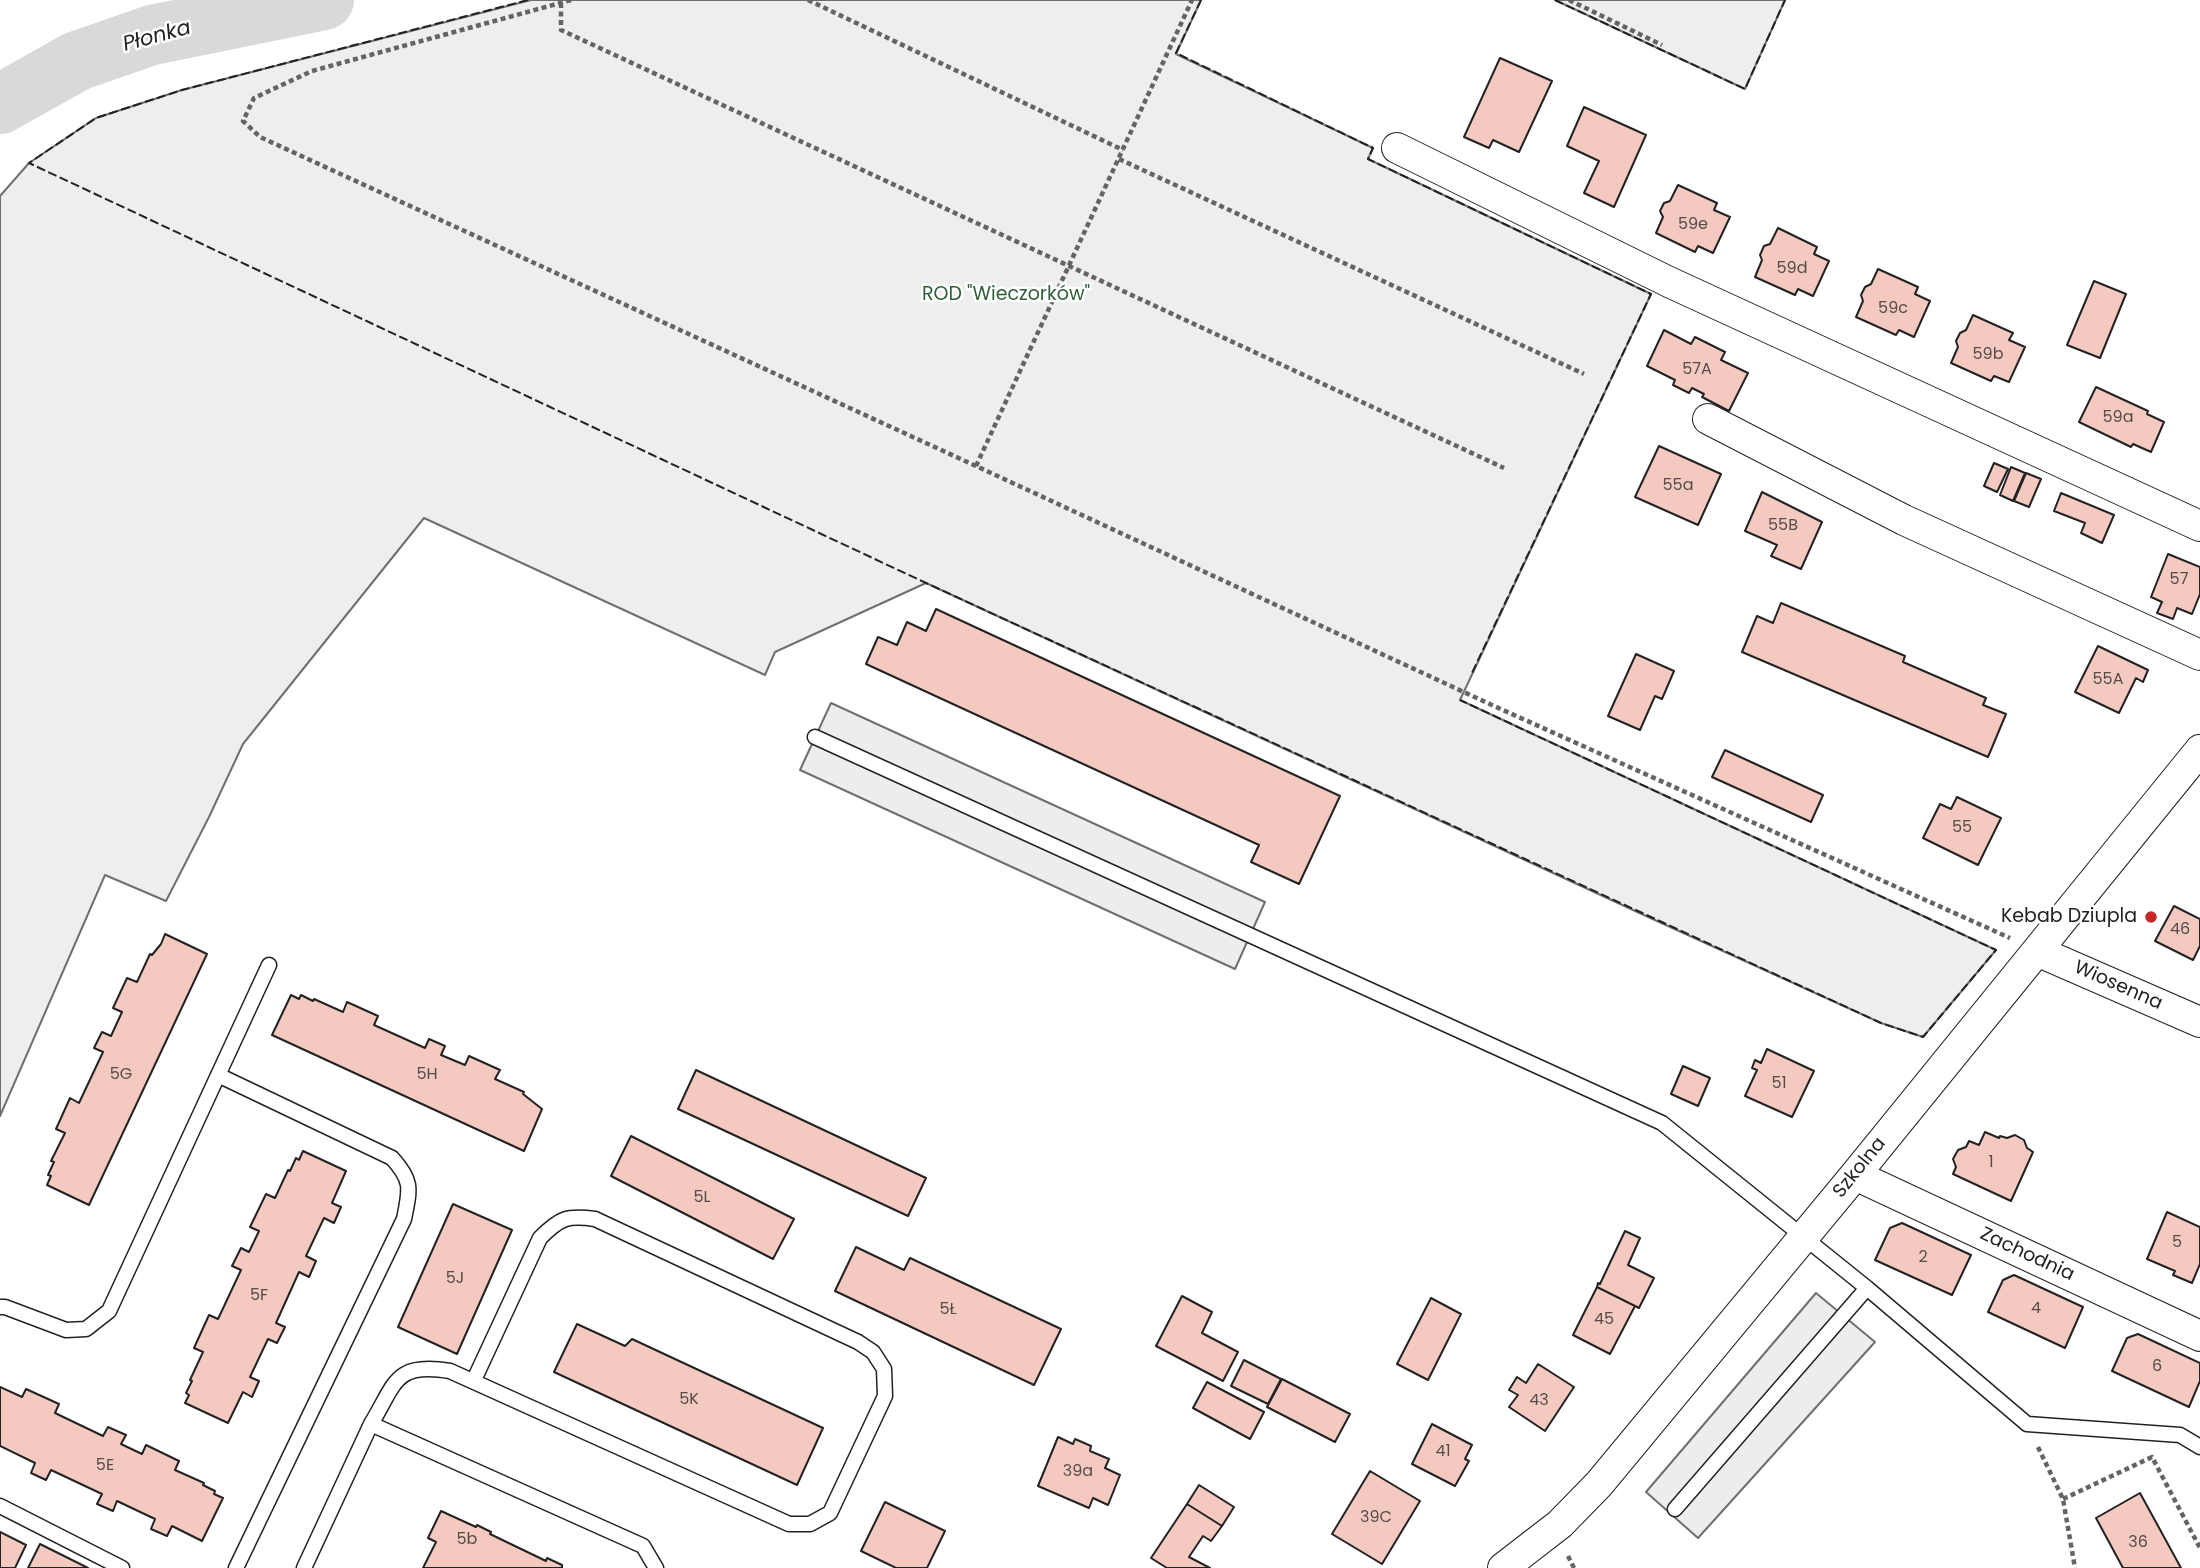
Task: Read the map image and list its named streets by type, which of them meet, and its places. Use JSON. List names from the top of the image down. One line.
{"streets":{"street":["Wiosenna","Szkolna","Zachodnia"]},"crossings":[["Wiosenna","Szkolna"],["Szkolna","Zachodnia"]],"water":["Płonka"],"parks":["ROD \"Wieczorków\""],"places":["Kebab Dziupla"],"house_numbers":["59e","59d","59c","59b","57A","59a","55a","55B","57","55A","55","46","5G","5H","51","1","5L","5","2","5J","5F","4","5Ł","45","6","5K","43","41","5E","39a","39C","5b","36"]}
